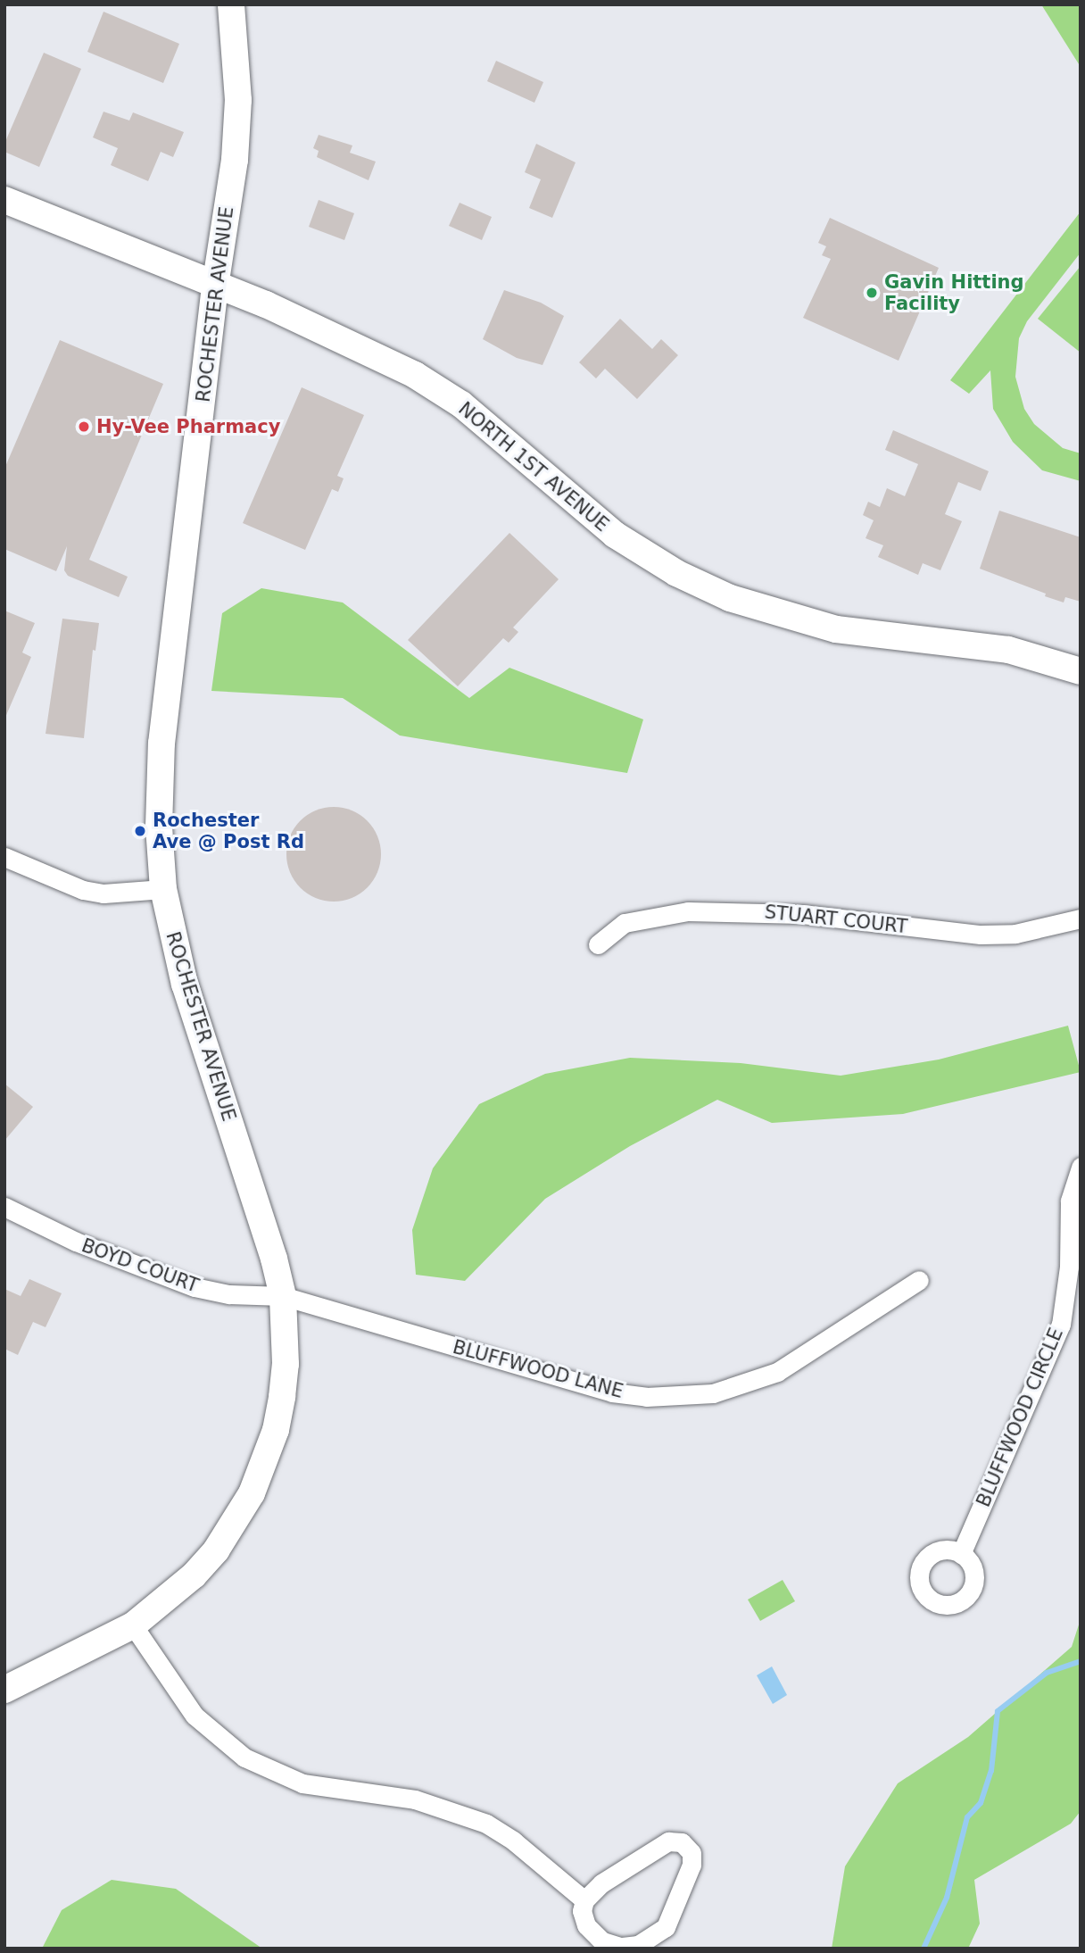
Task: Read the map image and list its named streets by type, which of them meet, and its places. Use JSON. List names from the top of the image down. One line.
{"streets":{"main road":["ROCHESTER AVENUE","NORTH 1ST AVENUE"],"street":["STUART COURT","BOYD COURT","BLUFFWOOD LANE","BLUFFWOOD CIRCLE"]},"crossings":[["ROCHESTER AVENUE","NORTH 1ST AVENUE"],["ROCHESTER AVENUE","BOYD COURT"],["ROCHESTER AVENUE","BLUFFWOOD LANE"],["BOYD COURT","BLUFFWOOD LANE"]],"places":["Gavin Hitting Facility","Hy-Vee Pharmacy","Rochester Ave @ Post Rd"]}
